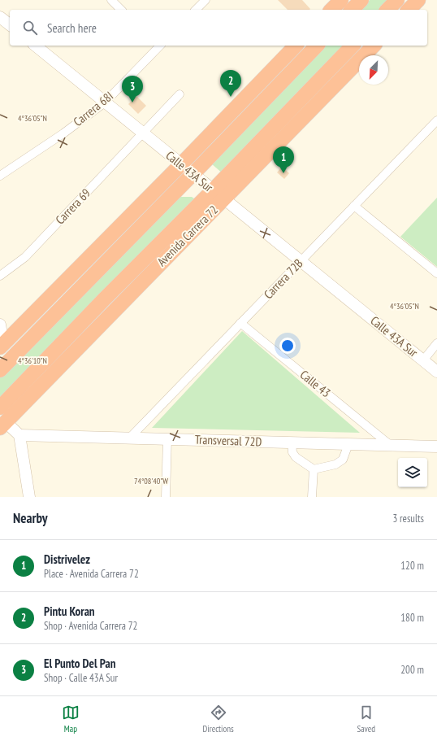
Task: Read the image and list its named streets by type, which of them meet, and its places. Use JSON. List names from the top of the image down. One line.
{"streets":{"highway":["Avenida Carrera 72"],"street":["Carrera 68I","Calle 43A Sur","Carrera 69","Carrera 72B","Calle 43","Transversal 72D"]},"crossings":[["Carrera 68I","Calle 43A Sur"],["Calle 43A Sur","Carrera 69"],["Calle 43A Sur","Avenida Carrera 72"],["Calle 43A Sur","Carrera 72B"],["Carrera 72B","Calle 43"],["Carrera 72B","Transversal 72D"],["Calle 43","Transversal 72D"]],"north":"bottom left","page":{"search":"Search here","pins":["2","3","1"],"heading":["Nearby","3 results"],"list":[{"mark":"1","name":"Distrivelez","note":"Place · Avenida Carrera 72","value":"120 m"},{"mark":"2","name":"Pintu Koran","note":"Shop · Avenida Carrera 72","value":"180 m"},{"mark":"3","name":"El Punto Del Pan","note":"Shop · Calle 43A Sur","value":"200 m"}],"nav":["Map","Directions","Saved"]},"coordinates":["4°36'05\"N","4°36'10\"N","74°08'40\"W"]}
